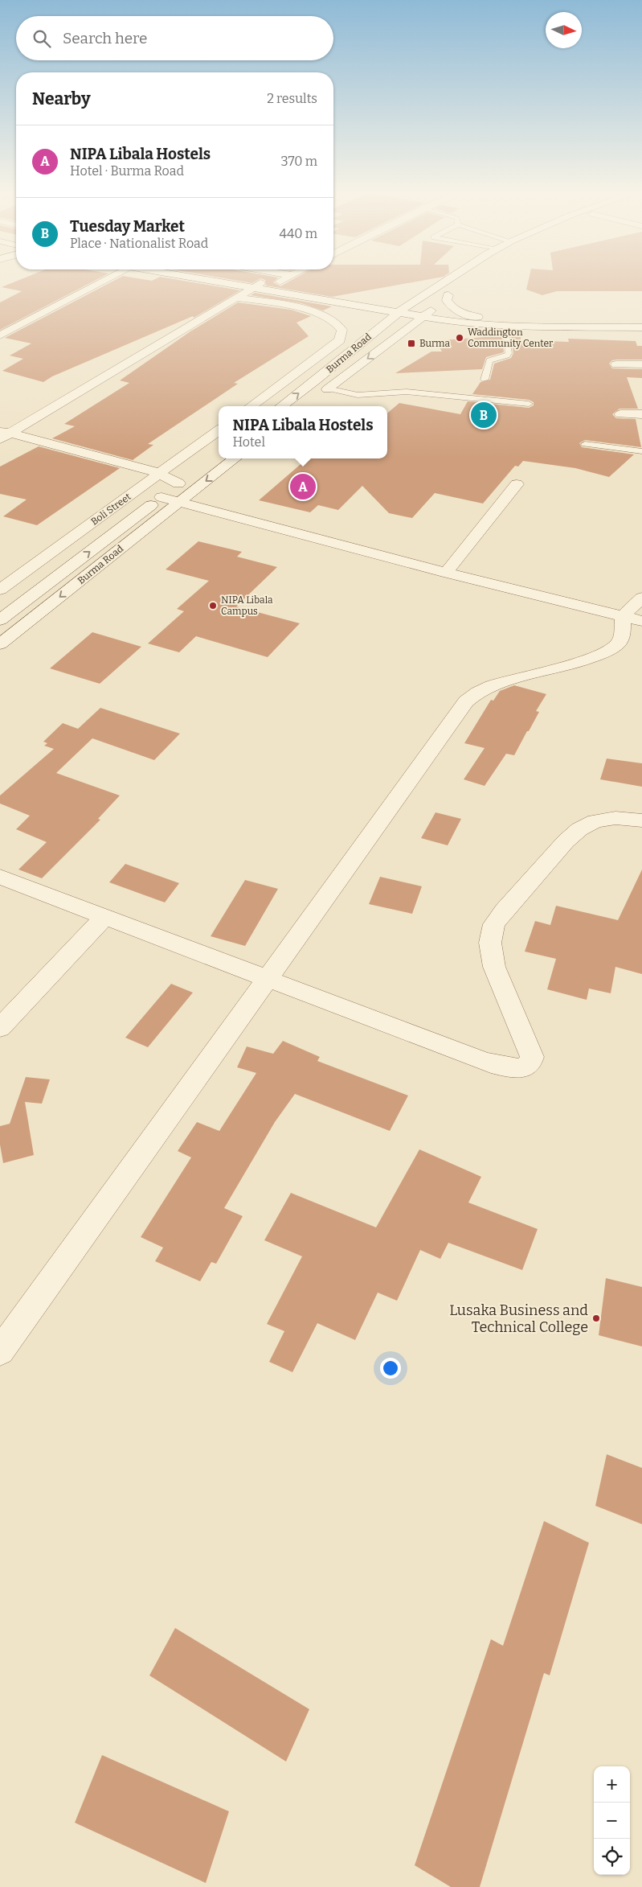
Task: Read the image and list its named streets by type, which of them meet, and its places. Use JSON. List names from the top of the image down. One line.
{"streets":{"street":["Burma Road","Boli Street"]},"places":{"other":["Waddington Community Center","NIPA Libala Campus","Lusaka Business and Technical College"],"transit":["Burma"]},"north":"right","page":{"search":"Search here","heading":["Nearby","2 results"],"list":[{"mark":"A","name":"NIPA Libala Hostels","note":"Hotel · Burma Road","value":"370 m"},{"mark":"B","name":"Tuesday Market","note":"Place · Nationalist Road","value":"440 m"}],"pins":["B","A"],"popup":["NIPA Libala Hostels","Hotel"],"map_buttons":["+","−"]}}
